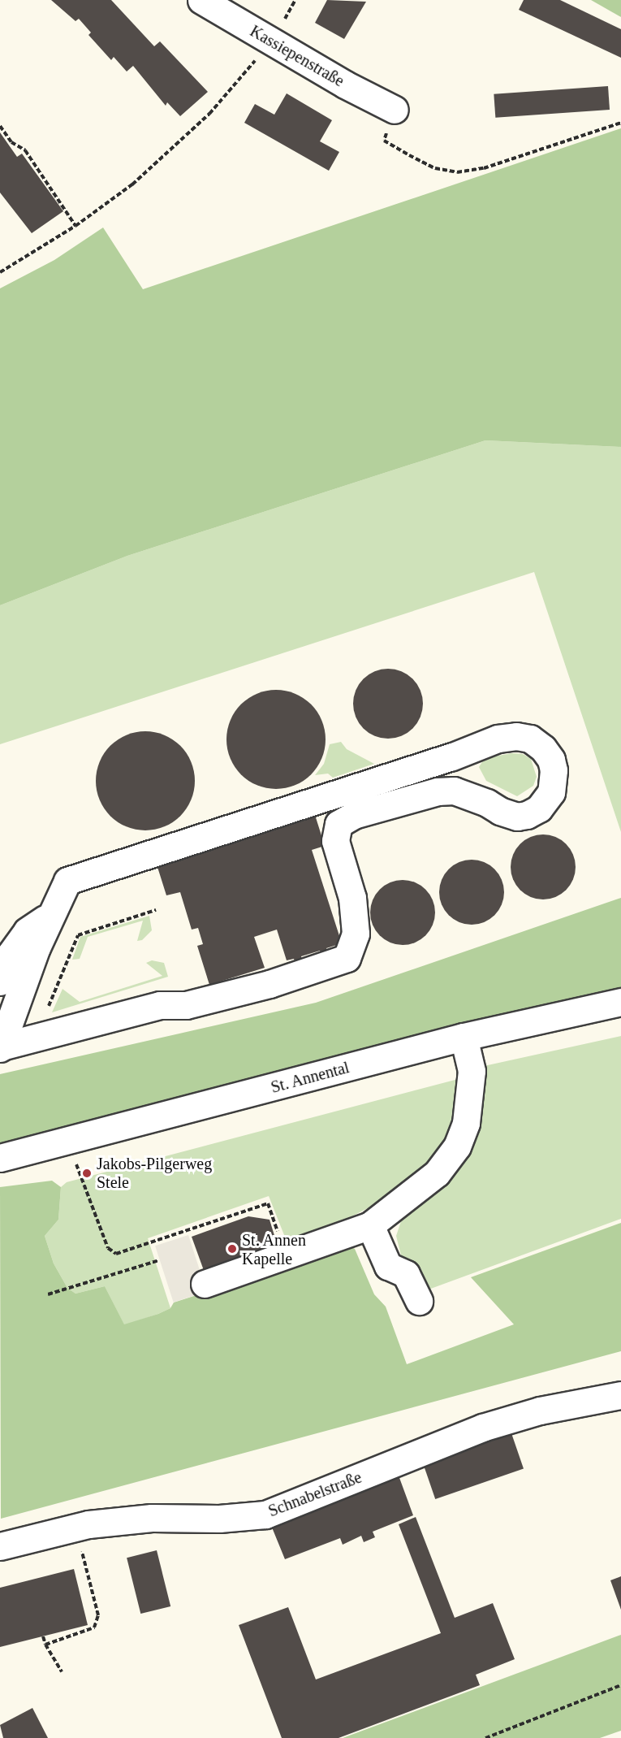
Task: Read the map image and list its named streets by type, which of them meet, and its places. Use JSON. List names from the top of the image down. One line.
{"streets":{"street":["Kassiepenstraße","St. Annental","Schnabelstraße"]},"places":["Jakobs-Pilgerweg Stele","St. Annen Kapelle"]}
